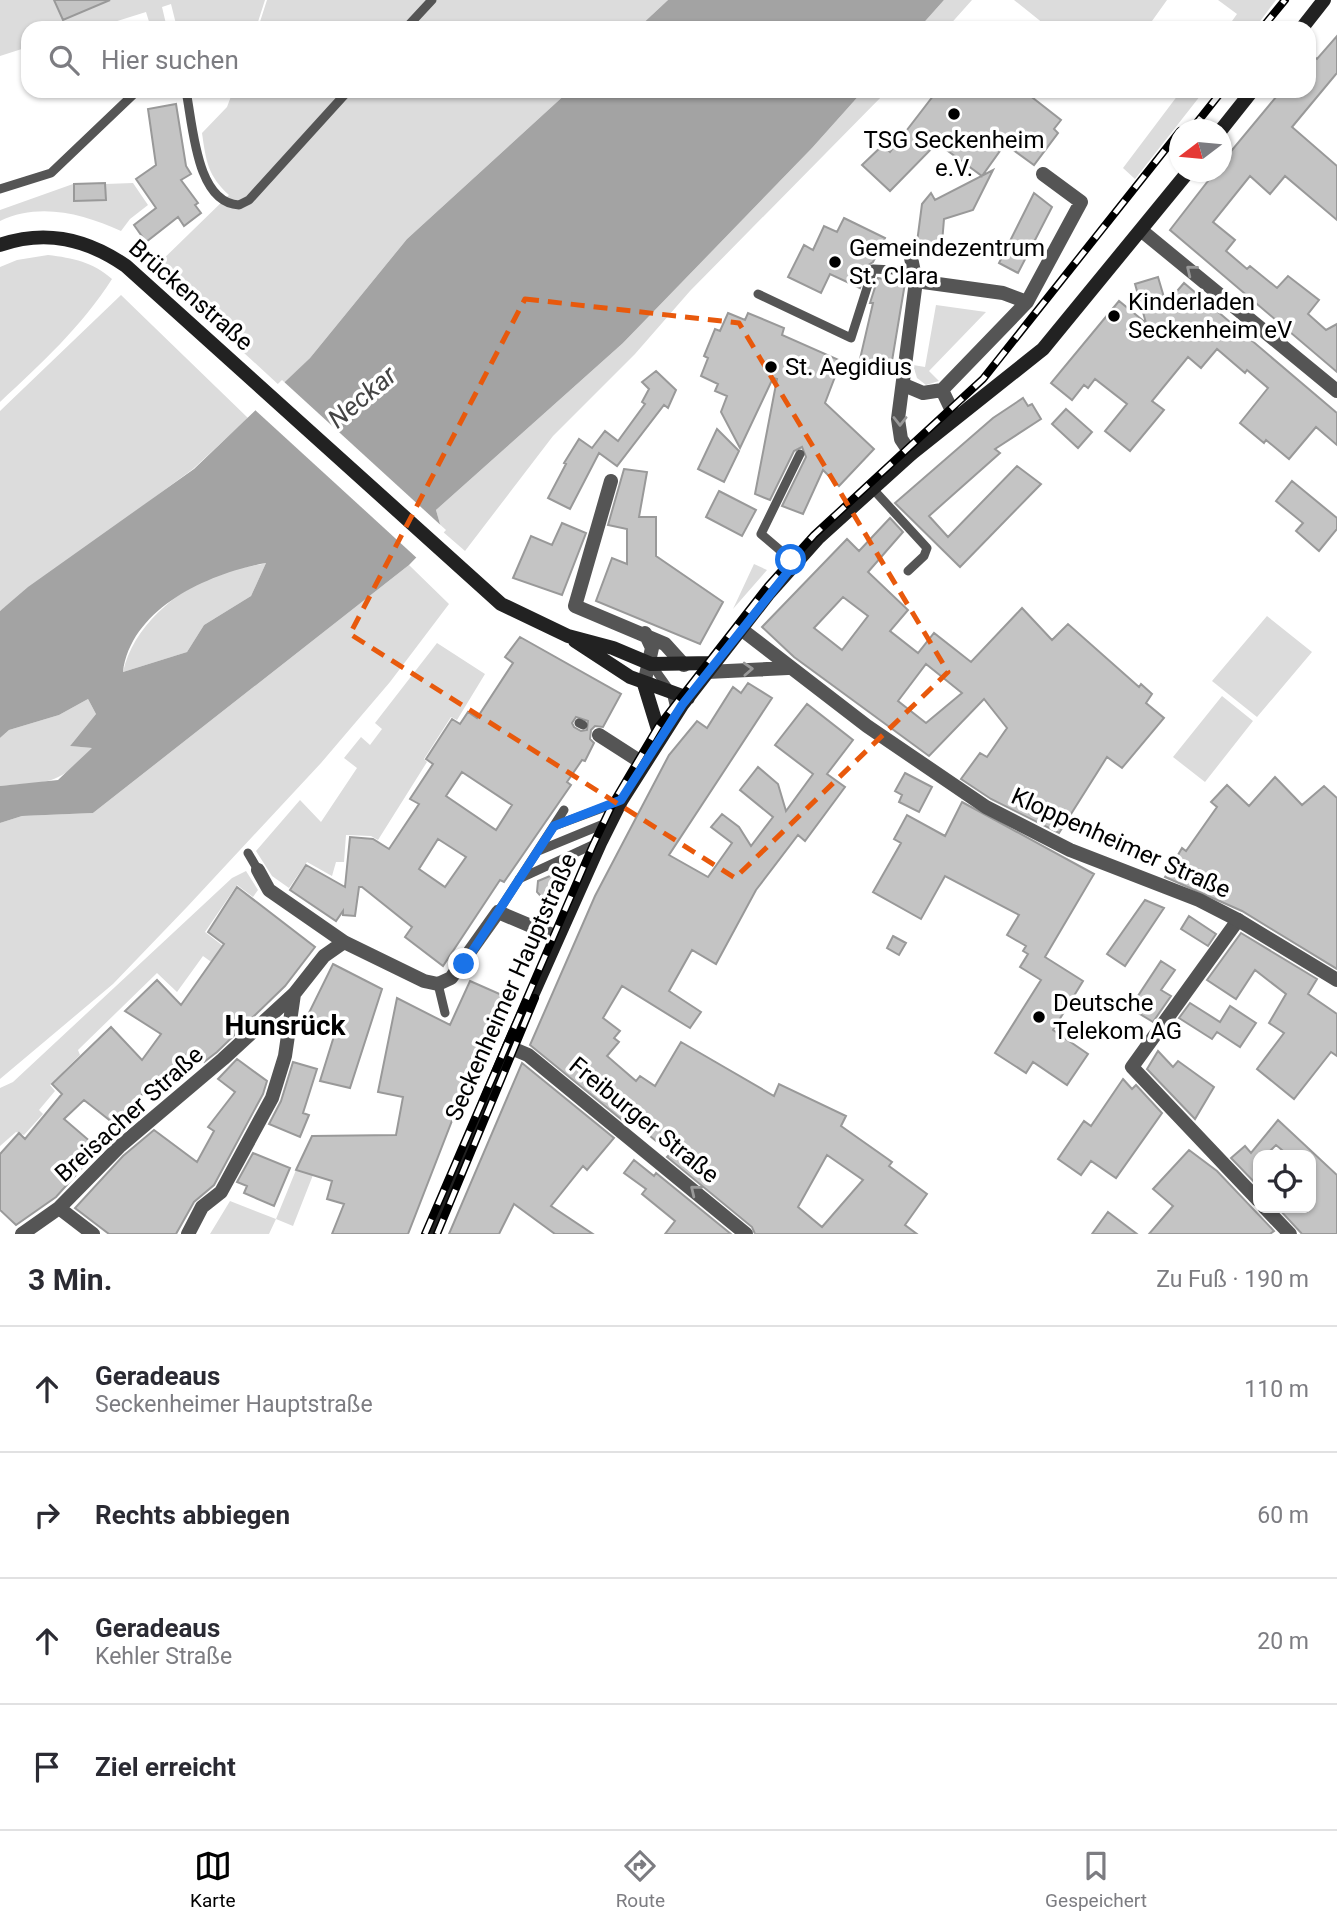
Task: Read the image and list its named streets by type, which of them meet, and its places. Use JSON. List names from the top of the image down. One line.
{"streets":{"main road":["Brückenstraße","Seckenheimer Hauptstraße"],"street":["Kloppenheimer Straße","Breisacher Straße","Freiburger Straße"]},"crossings":[["Kloppenheimer Straße","Seckenheimer Hauptstraße"],["Seckenheimer Hauptstraße","Freiburger Straße"]],"one_way":["Freiburger Straße"],"districts":["Hunsrück"],"water":["Neckar"],"places":["TSG Seckenheim e.V.","Gemeindezentrum St. Clara","Kinderladen Seckenheim eV","St. Aegidius","Deutsche Telekom AG"],"north":"left","page":{"search":"Hier suchen","heading":["3 Min.","Zu Fuß · 190 m"],"list":[["Geradeaus","Seckenheimer Hauptstraße","110 m"],["Rechts abbiegen","60 m"],["Geradeaus","Kehler Straße","20 m"],"Ziel erreicht"],"nav":["Karte","Route","Gespeichert"]}}
